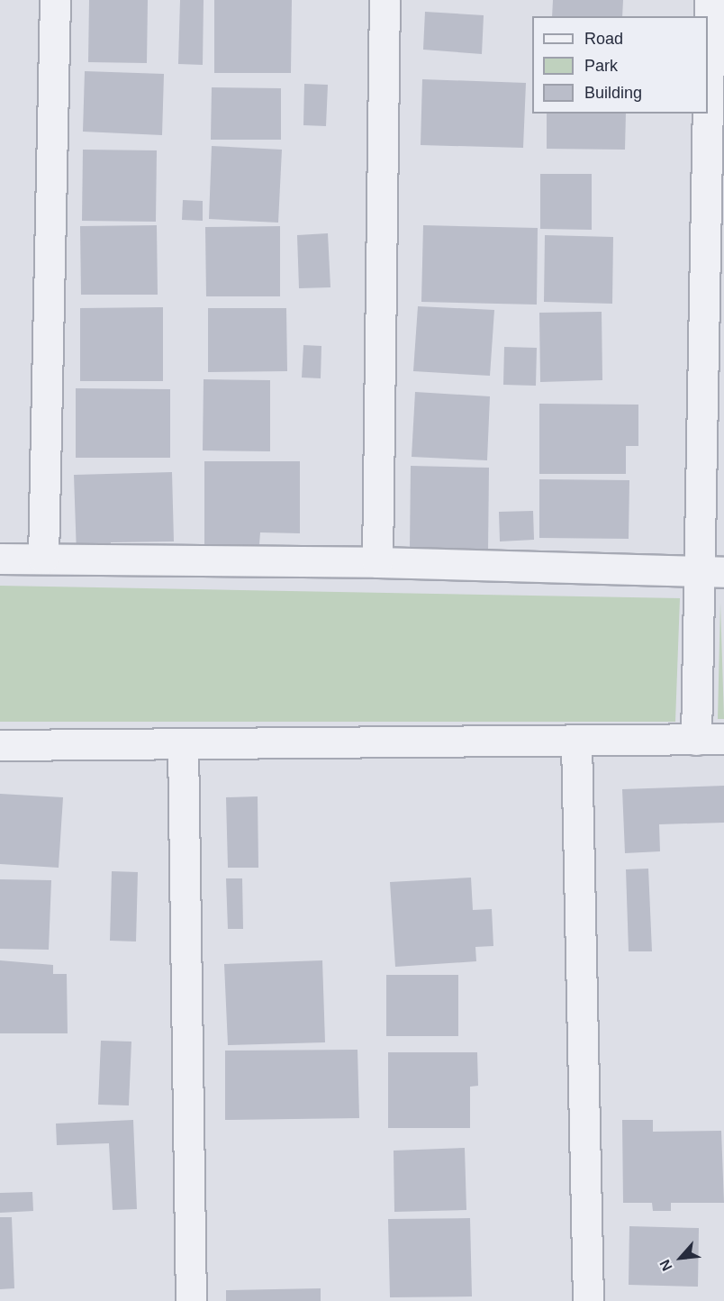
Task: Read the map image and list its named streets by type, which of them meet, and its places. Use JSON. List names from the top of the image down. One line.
{"legend":["Road","Park","Building"],"north":"bottom left"}
